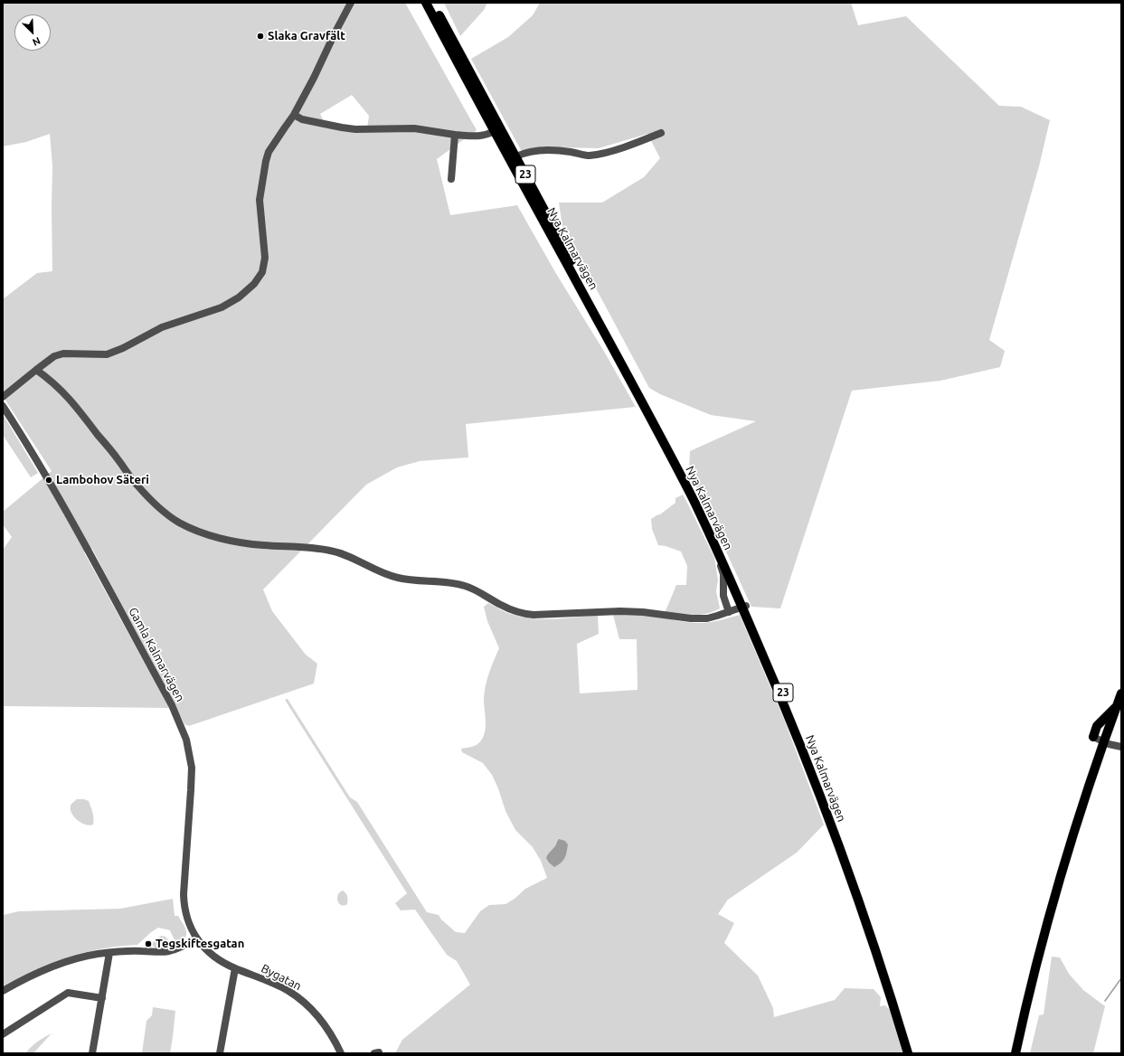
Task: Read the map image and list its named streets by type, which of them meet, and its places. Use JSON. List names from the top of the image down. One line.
{"streets":{"main road":["23","Nya Kalmarvägen"],"street":["Gamla Kalmarvägen","Bygatan"]},"crossings":[["Gamla Kalmarvägen","Bygatan"]],"places":["Slaka Gravfält","Lambohov Säteri","Tegskiftesgatan"],"north":"bottom right"}
